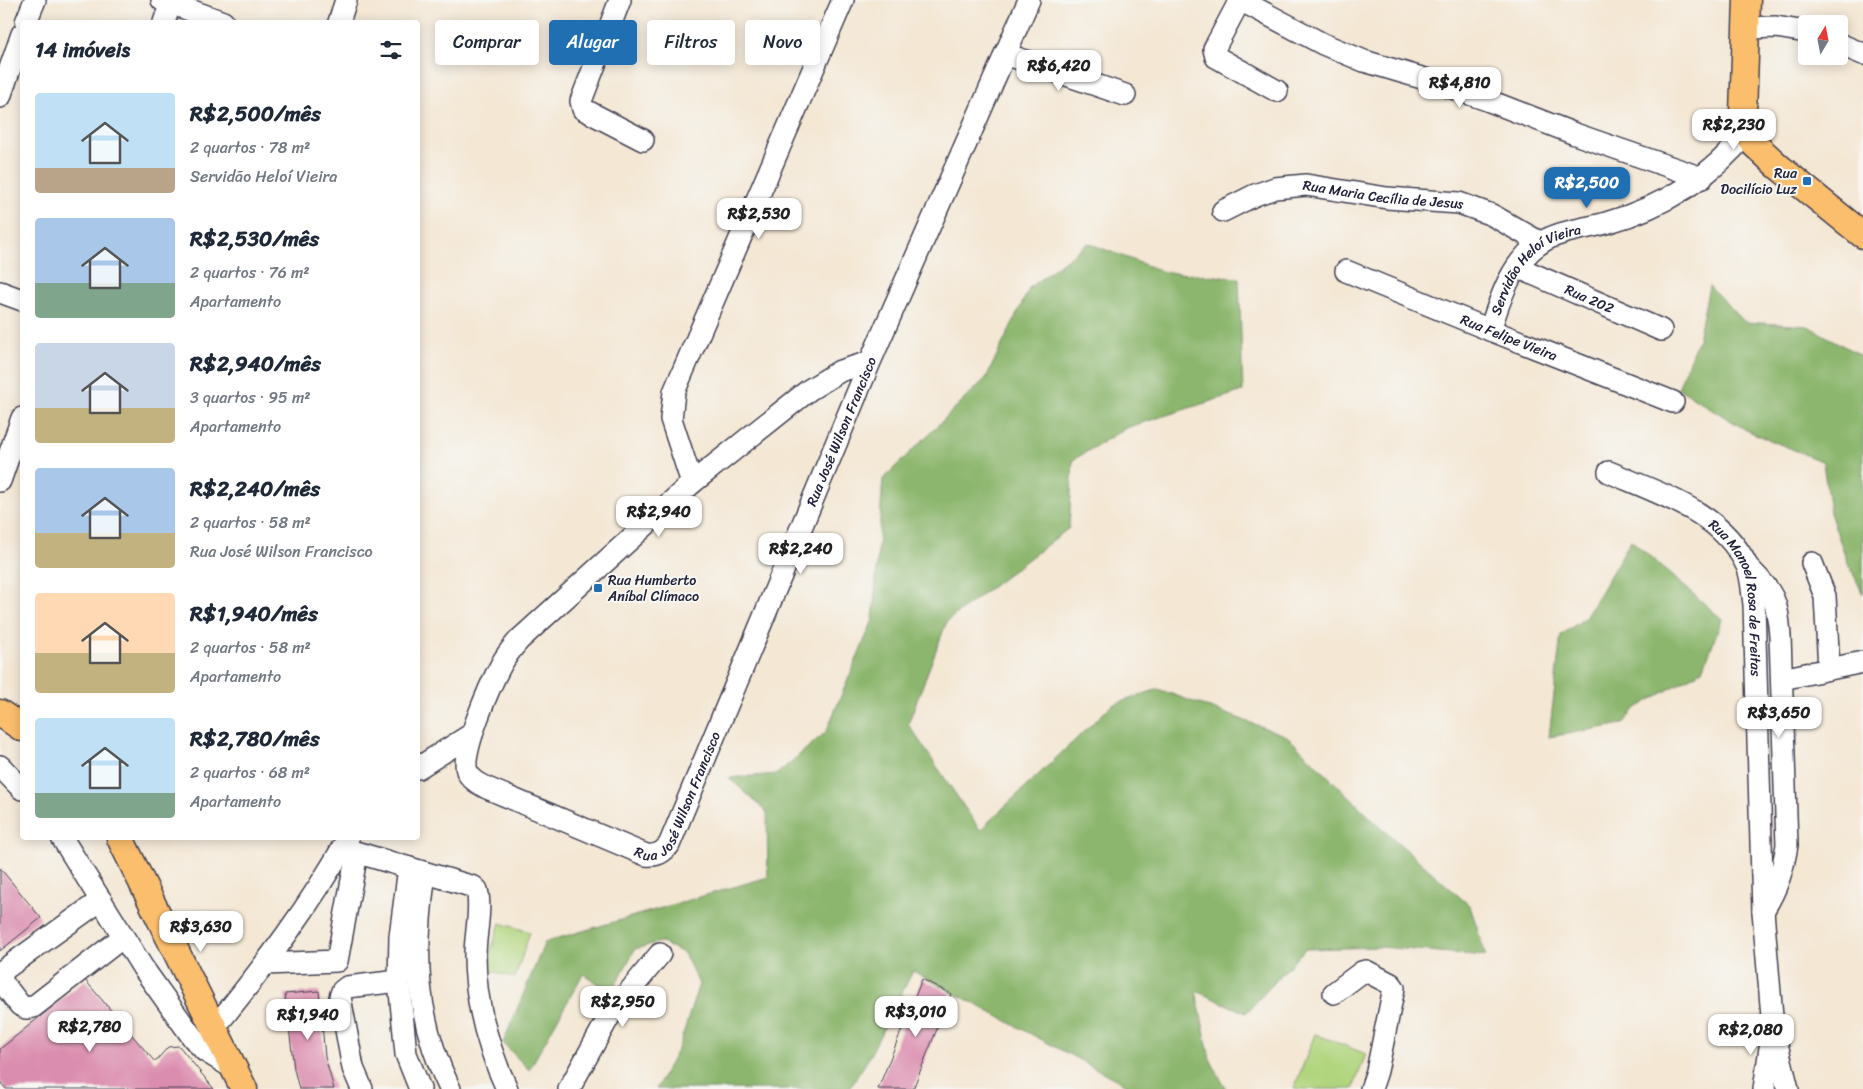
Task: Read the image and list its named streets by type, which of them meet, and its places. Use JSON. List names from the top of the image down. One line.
{"streets":{"street":["Rua Maria Cecília de Jesus","Servidão Heloí Vieira","Rua 202","Rua Felipe Vieira","Rua José Wilson Francisco","Rua Manoel Rosa de Freitas"]},"crossings":[["Rua Maria Cecília de Jesus","Servidão Heloí Vieira"],["Servidão Heloí Vieira","Rua 202"],["Servidão Heloí Vieira","Rua Felipe Vieira"]],"places":{"transit":["Rua Docilício Luz","Rua Humberto Aníbal Clímaco"]},"north":"top","page":{"chip":["Comprar","Alugar","Filtros","Novo"],"heading":"14 imóveis","price":["R$6,420","R$4,810","R$2,230","R$2,500","R$2,530","R$2,940","R$2,240","R$3,650","R$3,630","R$2,950","R$3,010","R$1,940","R$2,780","R$2,080"],"list":[{"name":"R$2,500/mês","note":"2 quartos · 78 m² · Servidão Heloí Vieira"},{"name":"R$2,530/mês","note":"2 quartos · 76 m² · Apartamento"},{"name":"R$2,940/mês","note":"3 quartos · 95 m² · Apartamento"},{"name":"R$2,240/mês","note":"2 quartos · 58 m² · Rua José Wilson Francisco"},{"name":"R$1,940/mês","note":"2 quartos · 58 m² · Apartamento"},{"name":"R$2,780/mês","note":"2 quartos · 68 m² · Apartamento"}]}}
